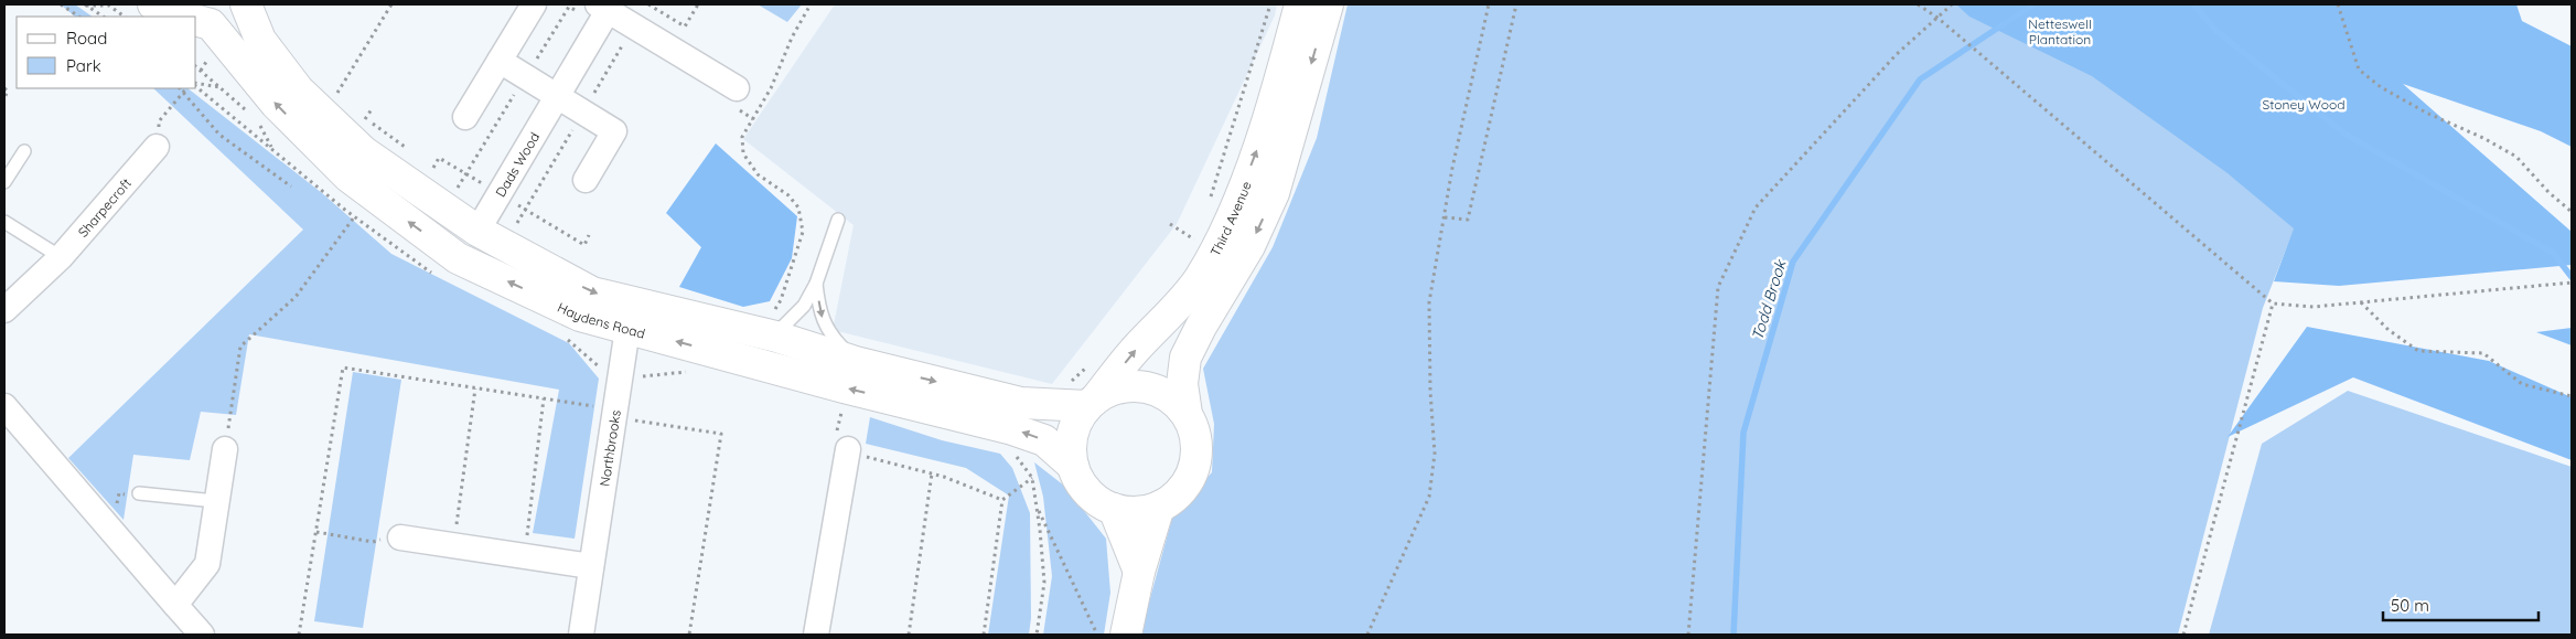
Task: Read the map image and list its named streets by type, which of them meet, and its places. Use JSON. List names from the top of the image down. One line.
{"streets":{"street":["Dads Wood","Sharpecroft","Third Avenue","Haydens Road","Northbrooks"]},"crossings":[["Dads Wood","Haydens Road"],["Third Avenue","Haydens Road"],["Haydens Road","Northbrooks"]],"water":["Todd Brook"],"parks":["Netteswell Plantation","Stoney Wood"],"legend":["Road","Park"],"scale_bar":"50 m"}
